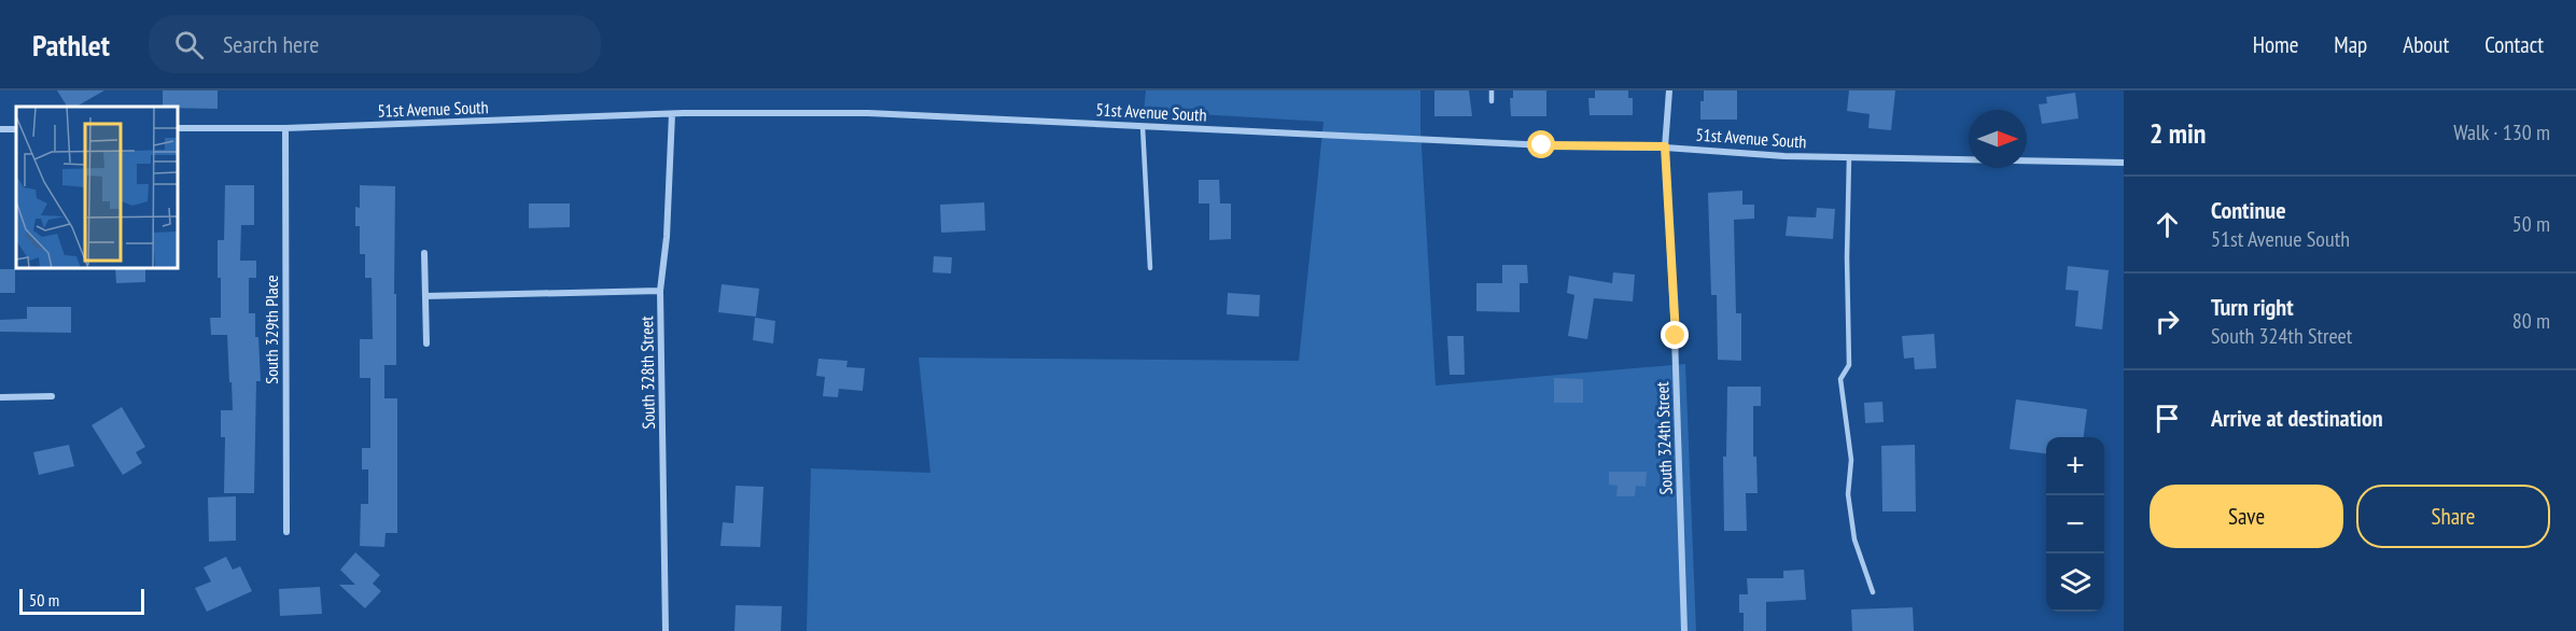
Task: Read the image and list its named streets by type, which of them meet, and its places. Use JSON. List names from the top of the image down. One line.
{"streets":{"street":["51st Avenue South","South 329th Place","South 328th Street","South 324th Street"]},"crossings":[["51st Avenue South","South 329th Place"],["51st Avenue South","South 328th Street"],["51st Avenue South","South 324th Street"]],"scale_bar":"50 m","north":"right","page":{"header":"Pathlet","search":"Search here","nav":["Home","Map","About","Contact"],"heading":["2 min","Walk · 130 m"],"list":[["Continue","51st Avenue South","50 m"],["Turn right","South 324th Street","80 m"],"Arrive at destination"],"map_buttons":["+","−"],"buttons":["Save","Share"],"scale":"50 m"}}
